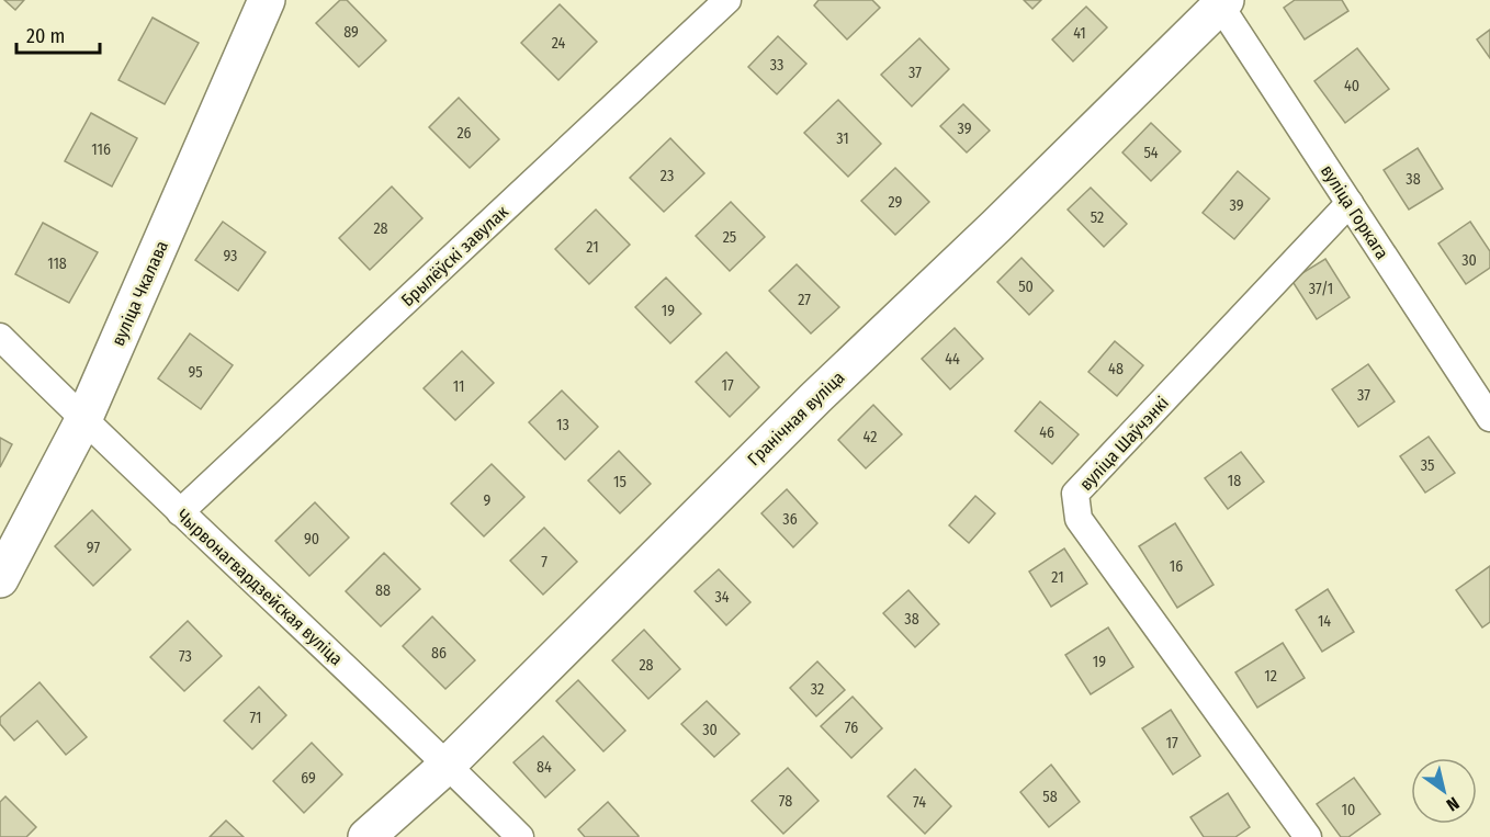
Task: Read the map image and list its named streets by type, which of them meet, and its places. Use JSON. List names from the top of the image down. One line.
{"streets":{"main road":["вуліца Чкалава","Гранічная вуліца"],"street":["вуліца Горкага","Брылёўскі завулак","вуліца Шаўчэнкі","Чырвонагвардзейская вуліца"]},"crossings":[["вуліца Горкага","Гранічная вуліца"],["вуліца Горкага","вуліца Шаўчэнкі"],["Брылёўскі завулак","Чырвонагвардзейская вуліца"],["вуліца Чкалава","Чырвонагвардзейская вуліца"],["Гранічная вуліца","Чырвонагвардзейская вуліца"]],"house_numbers":["89","41","24","33","37","40","39","26","31","116","54","23","38","29","39","52","28","25","21","93","30","118","50","37/1","27","19","44","48","95","17","11","37","13","46","42","35","18","15","9","36","90","97","7","16","21","88","34","38","14","86","73","19","28","12","32","71","76","30","17","84","69","58","78","74","10"],"scale_bar":"20 m","north":"bottom right"}
